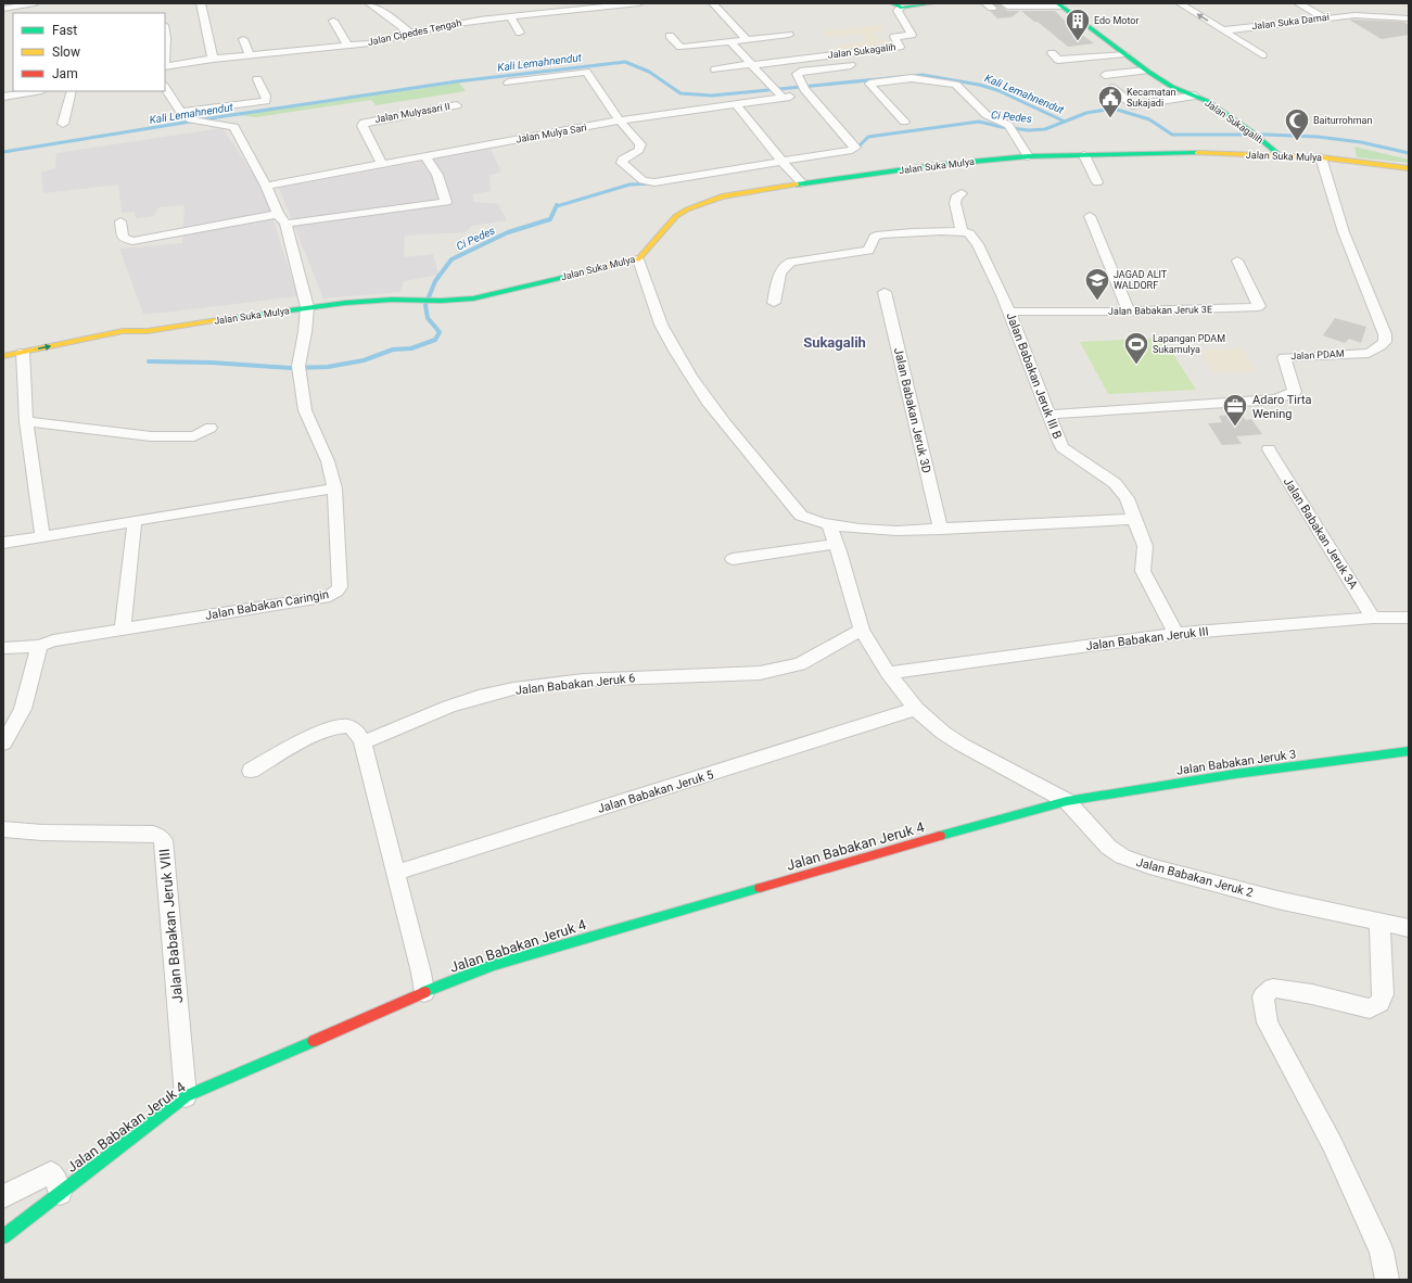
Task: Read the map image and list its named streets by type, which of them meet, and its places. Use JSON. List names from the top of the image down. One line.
{"streets":{"street":["Jalan Suka Damai","Jalan Cipedes Tengah","Jalan Sukagalih","Jalan Mulyasari II","Jalan Mulya Sari","Jalan Suka Mulya","Jalan Babakan Jeruk 3E","Jalan PDAM","Jalan Babakan Jeruk III B","Jalan Babakan Jeruk 3D","Jalan Babakan Jeruk 3A","Jalan Babakan Caringin","Jalan Babakan Jeruk III","Jalan Babakan Jeruk 6","Jalan Babakan Jeruk 3","Jalan Babakan Jeruk 5","Jalan Babakan Jeruk 4","Jalan Babakan Jeruk 2","Jalan Babakan Jeruk VIII"]},"crossings":[["Jalan Sukagalih","Jalan Suka Mulya"],["Jalan Mulyasari II","Jalan Mulya Sari"],["Jalan Suka Mulya","Jalan PDAM"],["Jalan Suka Mulya","Jalan Babakan Caringin"],["Jalan Babakan Jeruk 3E","Jalan Babakan Jeruk III B"],["Jalan PDAM","Jalan Babakan Jeruk III B"],["Jalan Babakan Jeruk III B","Jalan Babakan Jeruk III"],["Jalan Babakan Jeruk 3A","Jalan Babakan Jeruk III"],["Jalan Babakan Jeruk III","Jalan Babakan Jeruk 2"],["Jalan Babakan Jeruk 6","Jalan Babakan Jeruk 2"],["Jalan Babakan Jeruk 3","Jalan Babakan Jeruk 4"],["Jalan Babakan Jeruk 3","Jalan Babakan Jeruk 2"],["Jalan Babakan Jeruk 5","Jalan Babakan Jeruk 2"],["Jalan Babakan Jeruk 4","Jalan Babakan Jeruk 2"],["Jalan Babakan Jeruk 4","Jalan Babakan Jeruk VIII"]],"districts":["Sukagalih"],"water":["Kali Lemahnendut","Ci Pedes"],"places":{"building":["Edo Motor"],"public building":["Kecamatan Sukajadi"],"mosque":["Baiturrohman"],"school or university":["JAGAD ALIT WALDORF"],"sports":["Lapangan PDAM Sukamulya"],"office":["Adaro Tirta Wening"]},"legend":["Fast","Slow","Jam"]}
